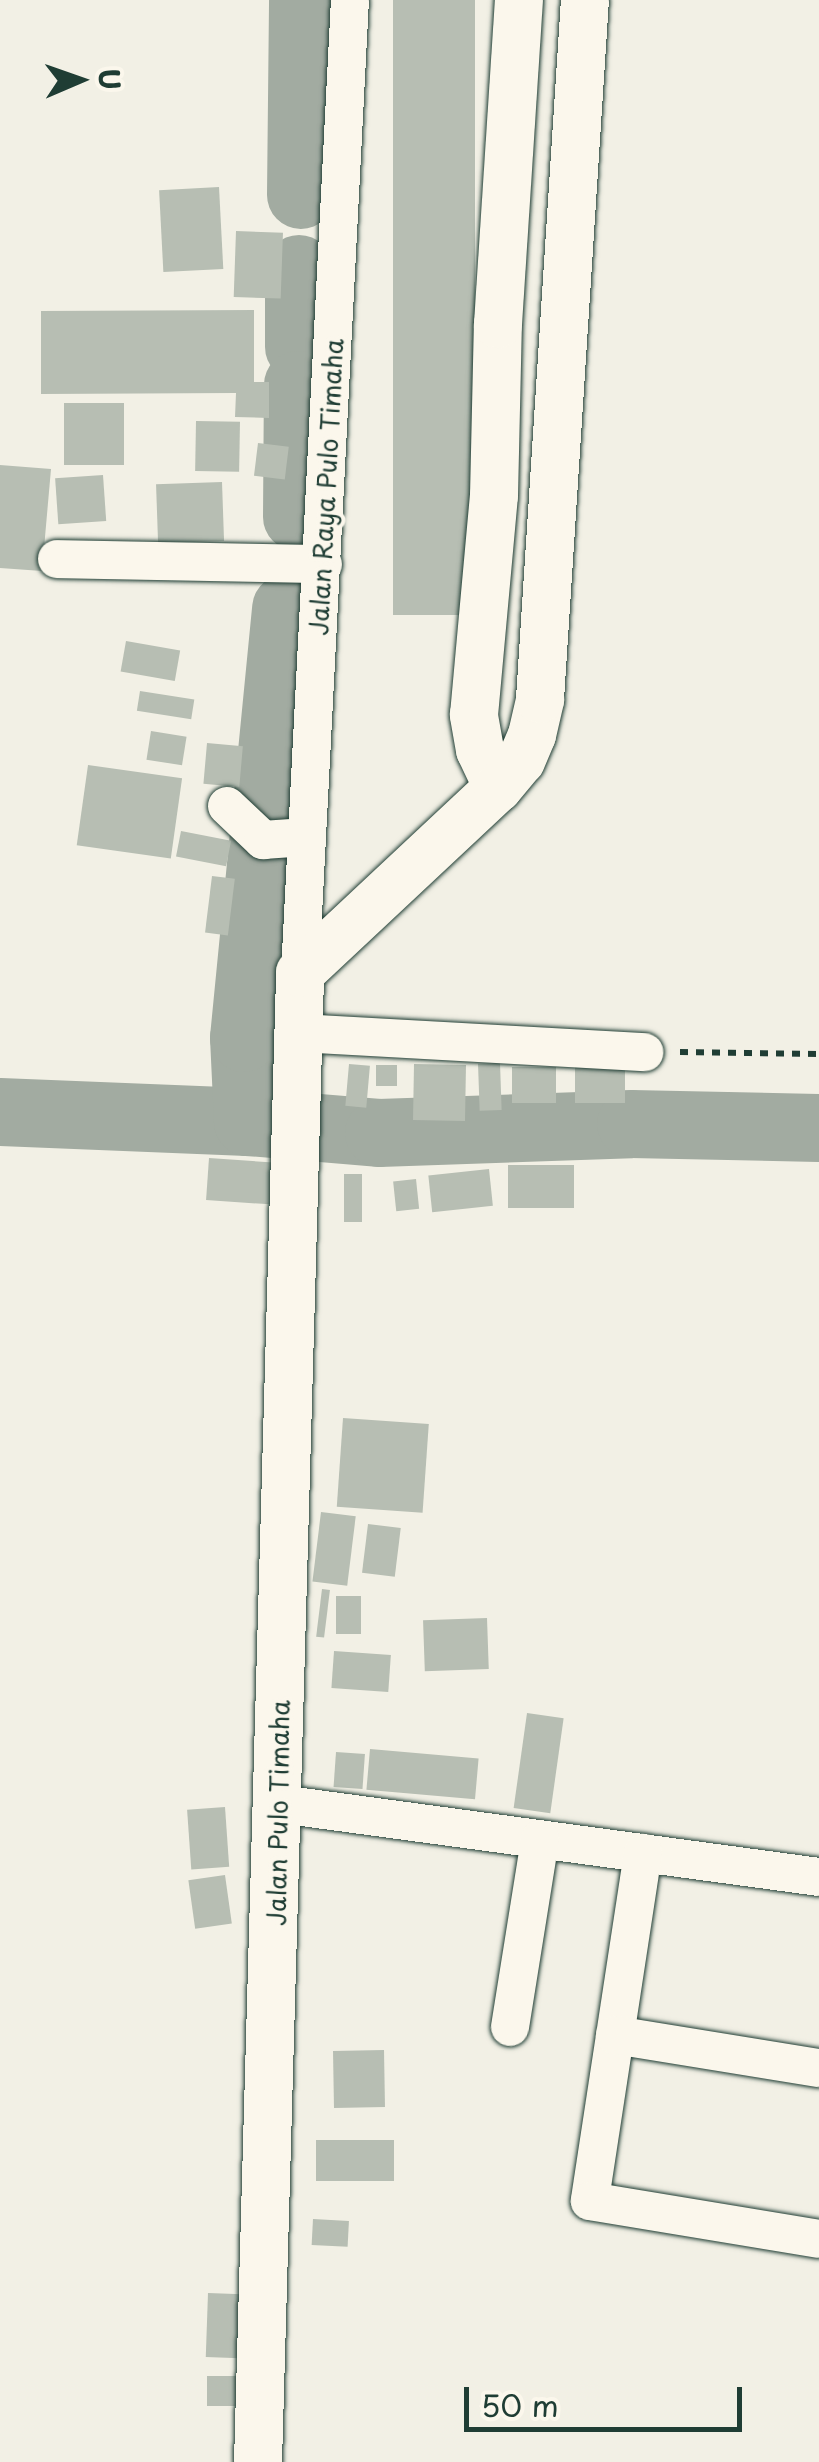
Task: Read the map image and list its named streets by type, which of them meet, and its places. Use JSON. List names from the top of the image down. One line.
{"streets":{"street":["Jalan Raya Pulo Timaha","Jalan Pulo Timaha"]},"crossings":[["Jalan Raya Pulo Timaha","Jalan Pulo Timaha"]],"scale_bar":"50 m","north":"right"}
